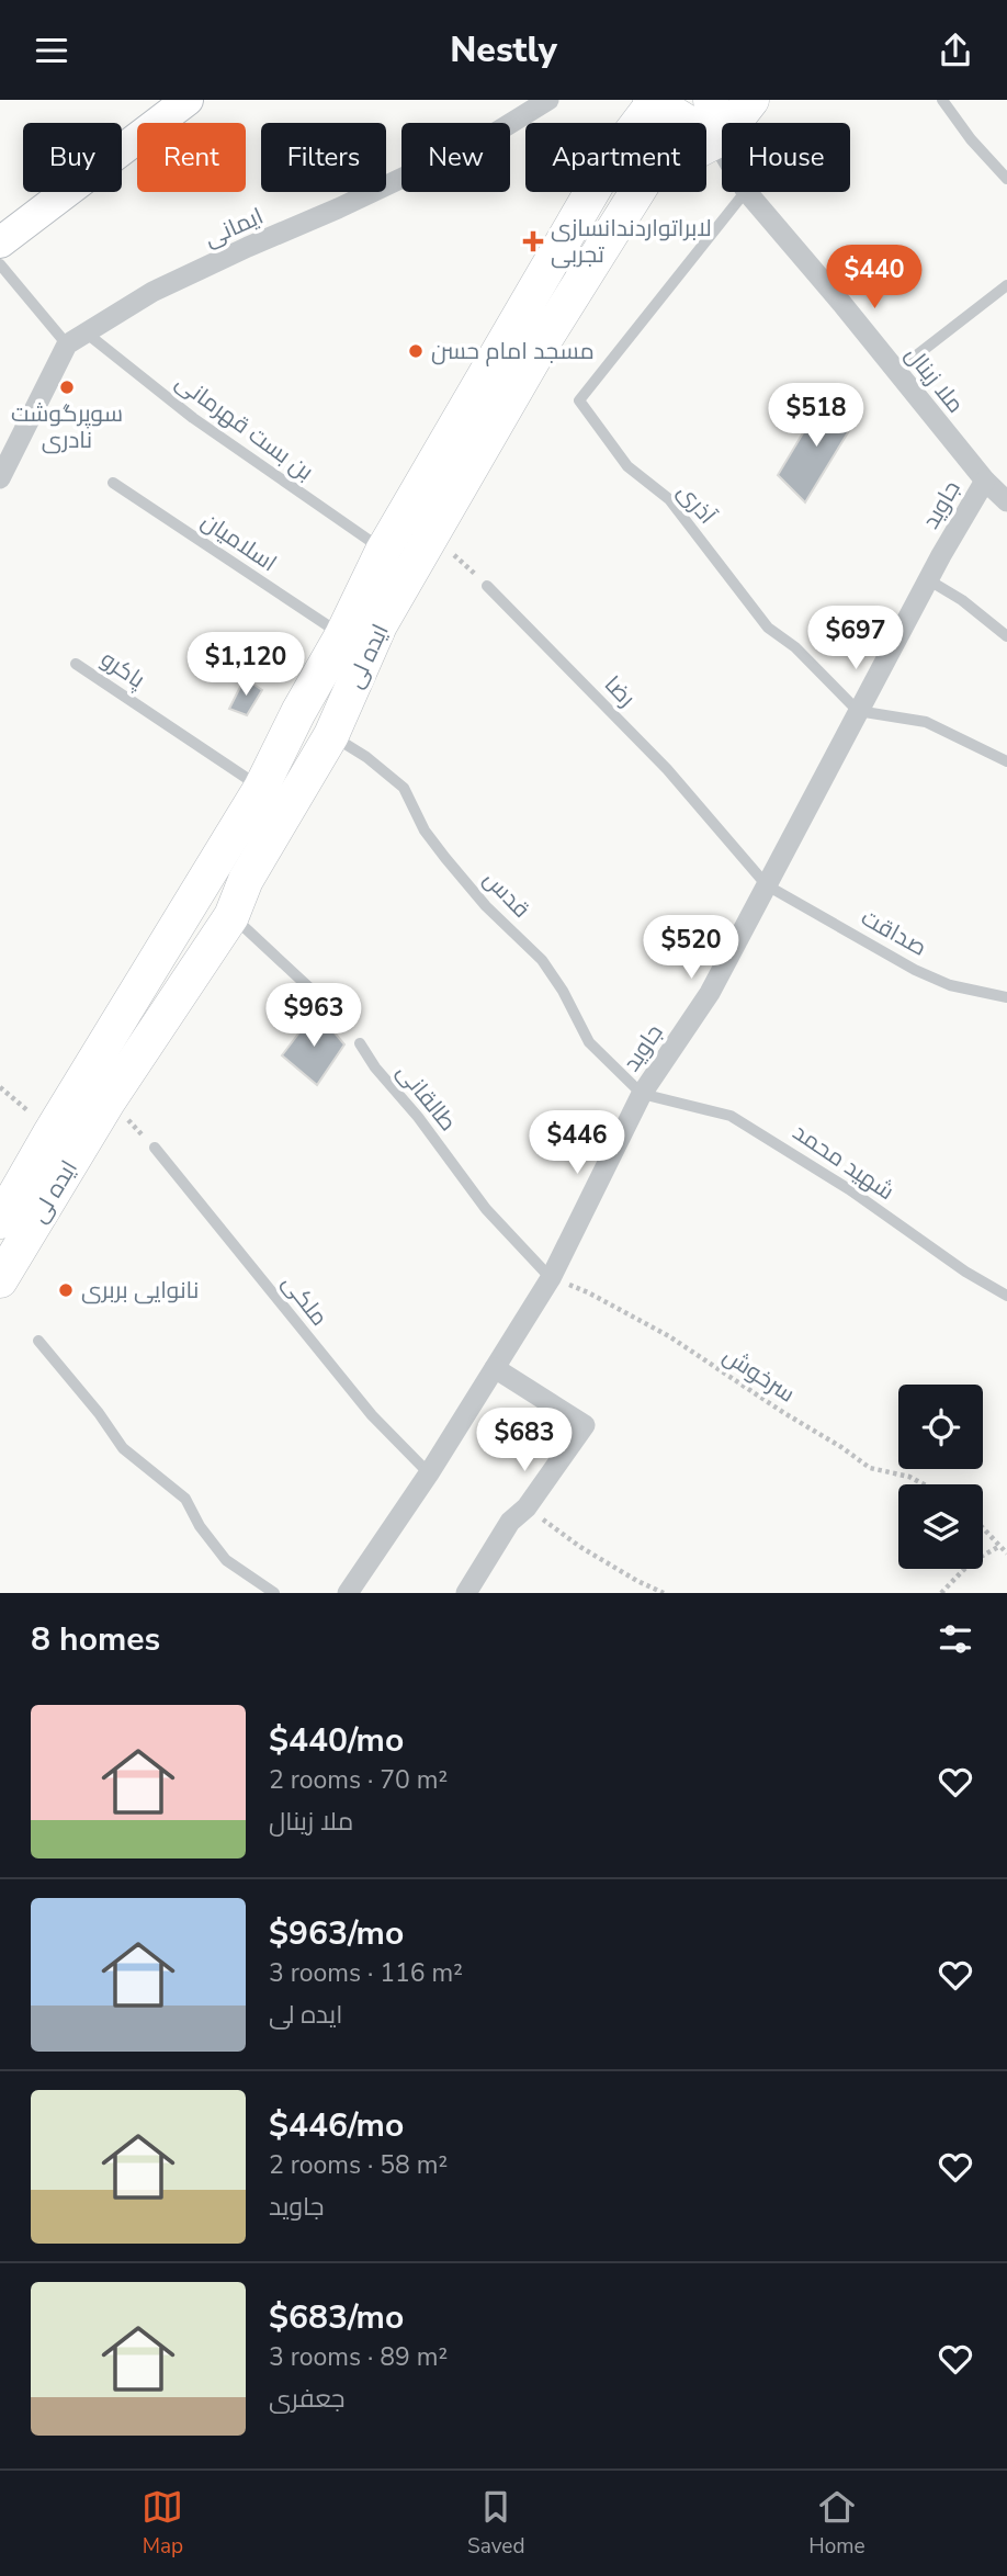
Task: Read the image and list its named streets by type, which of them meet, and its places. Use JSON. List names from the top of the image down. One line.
{"streets":{"main road":["ایده لى"],"street":["ایمانی","ملا زینال","جاوید"],"lane":["بن بست قهرمانی","آذری","اسلامیان","پاکرو","رضا","قدس","صداقت","طالقانی","شهید محمد","ملکی"],"path":["سرخوش"]},"crossings":[["ایمانی","بن بست قهرمانی"],["ملا زینال","جاوید"],["ملا زینال","ایده لى"],["بن بست قهرمانی","ایده لى"],["آذری","جاوید"],["جاوید","رضا"],["جاوید","قدس"],["جاوید","صداقت"],["جاوید","طالقانی"],["جاوید","شهید محمد"],["جاوید","ملکی"],["جاوید","سرخوش"],["اسلامیان","ایده لى"],["ایده لى","پاکرو"],["ایده لى","قدس"],["رضا","صداقت"],["قدس","شهید محمد"],["طالقانی","سرخوش"]],"places":{"health":["لابراتواردندانسازی تجربی"],"other":["مسجد امام حسن","سوپرگوشت نادری","نانوایی بربری"]},"page":{"header":"Nestly","chip":["Buy","Rent","Filters","New","Apartment","House"],"price":["$440","$518","$697","$1,120","$520","$963","$446","$683"],"heading":"8 homes","list":[{"name":"$440/mo","note":"2 rooms · 70 m² · ملا زینال"},{"name":"$963/mo","note":"3 rooms · 116 m² · ایده لى"},{"name":"$446/mo","note":"2 rooms · 58 m² · جاوید"},{"name":"$683/mo","note":"3 rooms · 89 m² · جعفری"}],"tabs":["Map","Saved","Home"]}}
